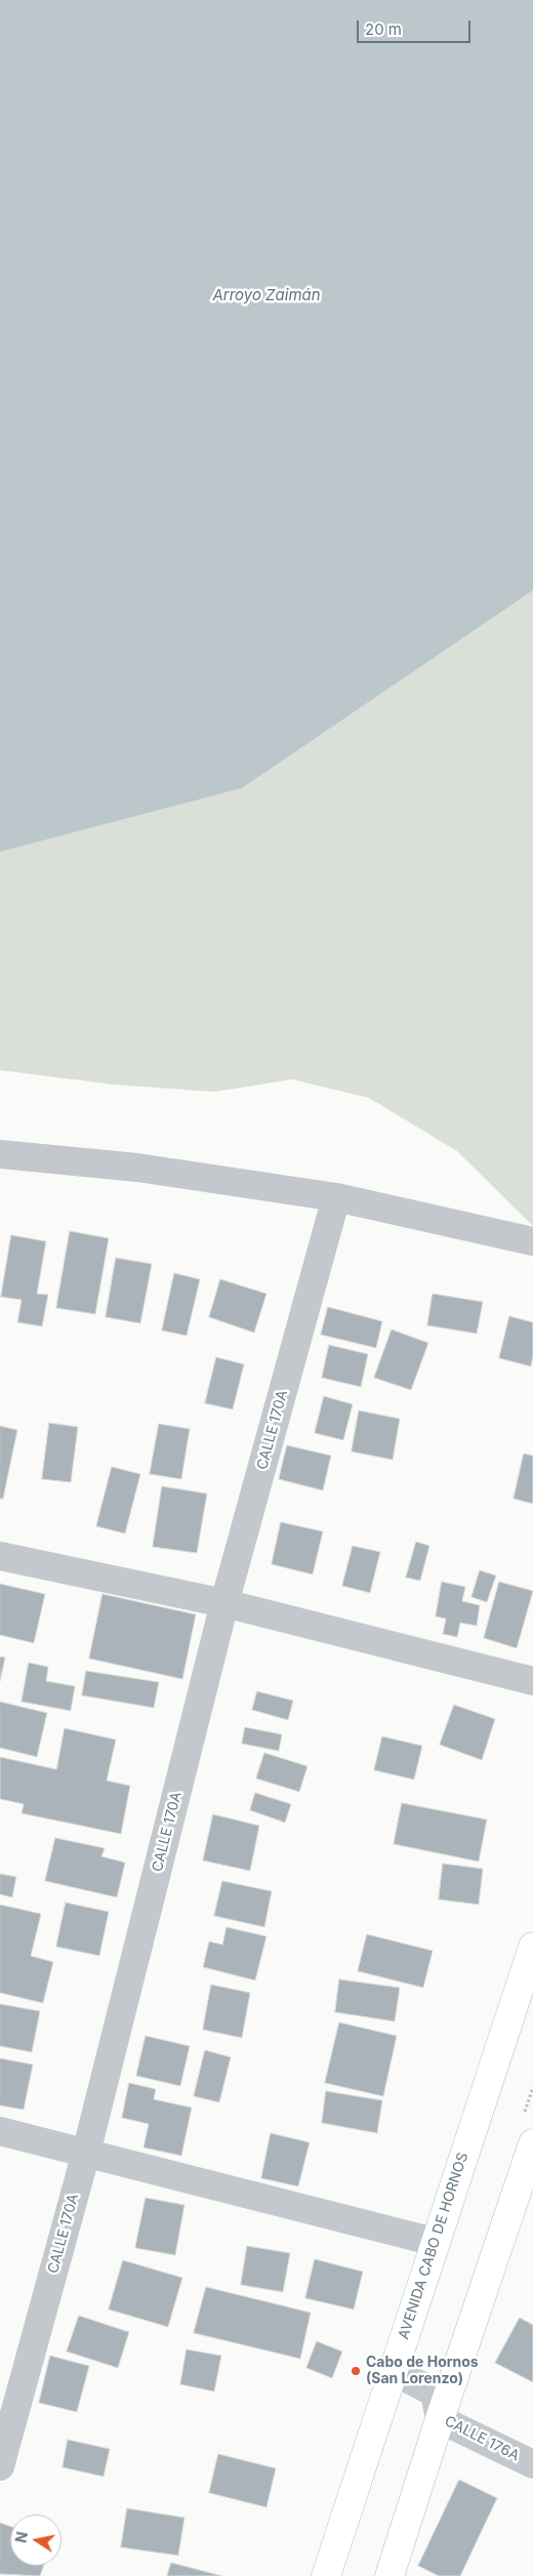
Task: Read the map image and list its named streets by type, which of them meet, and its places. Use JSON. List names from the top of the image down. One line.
{"streets":{"main road":["AVENIDA CABO DE HORNOS"],"street":["CALLE 170A","CALLE 176A"]},"crossings":[["AVENIDA CABO DE HORNOS","CALLE 176A"]],"water":["Arroyo Zaimán"],"places":["Cabo de Hornos (San Lorenzo)"],"scale_bar":"20 m","north":"left"}
